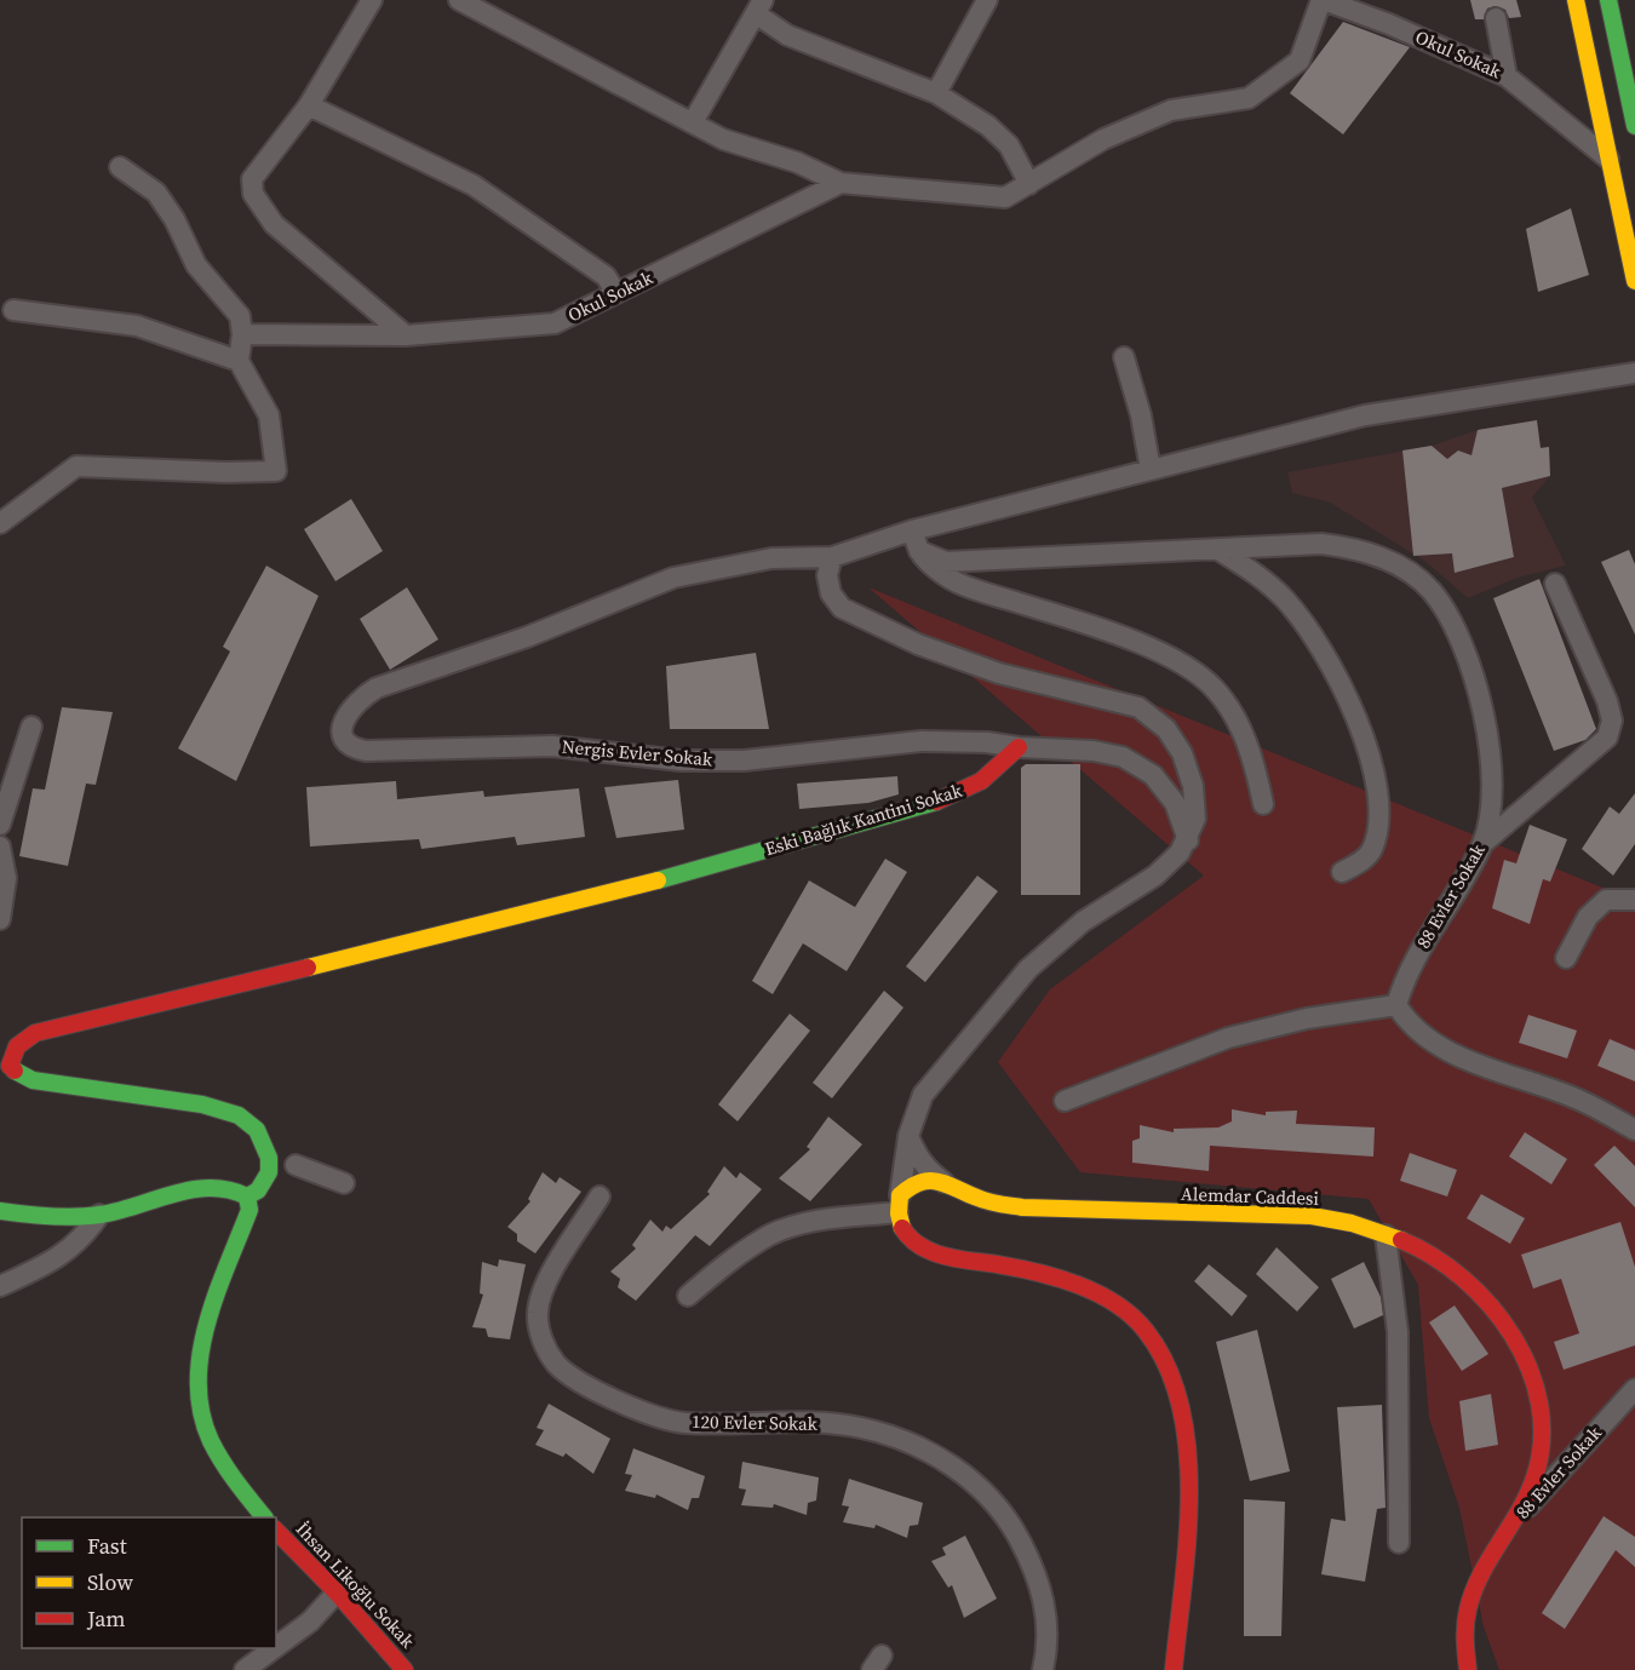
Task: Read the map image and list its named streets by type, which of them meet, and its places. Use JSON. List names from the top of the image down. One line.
{"streets":{"main road":["Eski Bağlık Kantini Sokak","Alemdar Caddesi","İhsan Likoğlu Sokak"],"street":["Okul Sokak","Nergis Evler Sokak","88 Evler Sokak","120 Evler Sokak"]},"crossings":[["Nergis Evler Sokak","Eski Bağlık Kantini Sokak"],["88 Evler Sokak","Alemdar Caddesi"]],"legend":["Fast","Slow","Jam"]}
